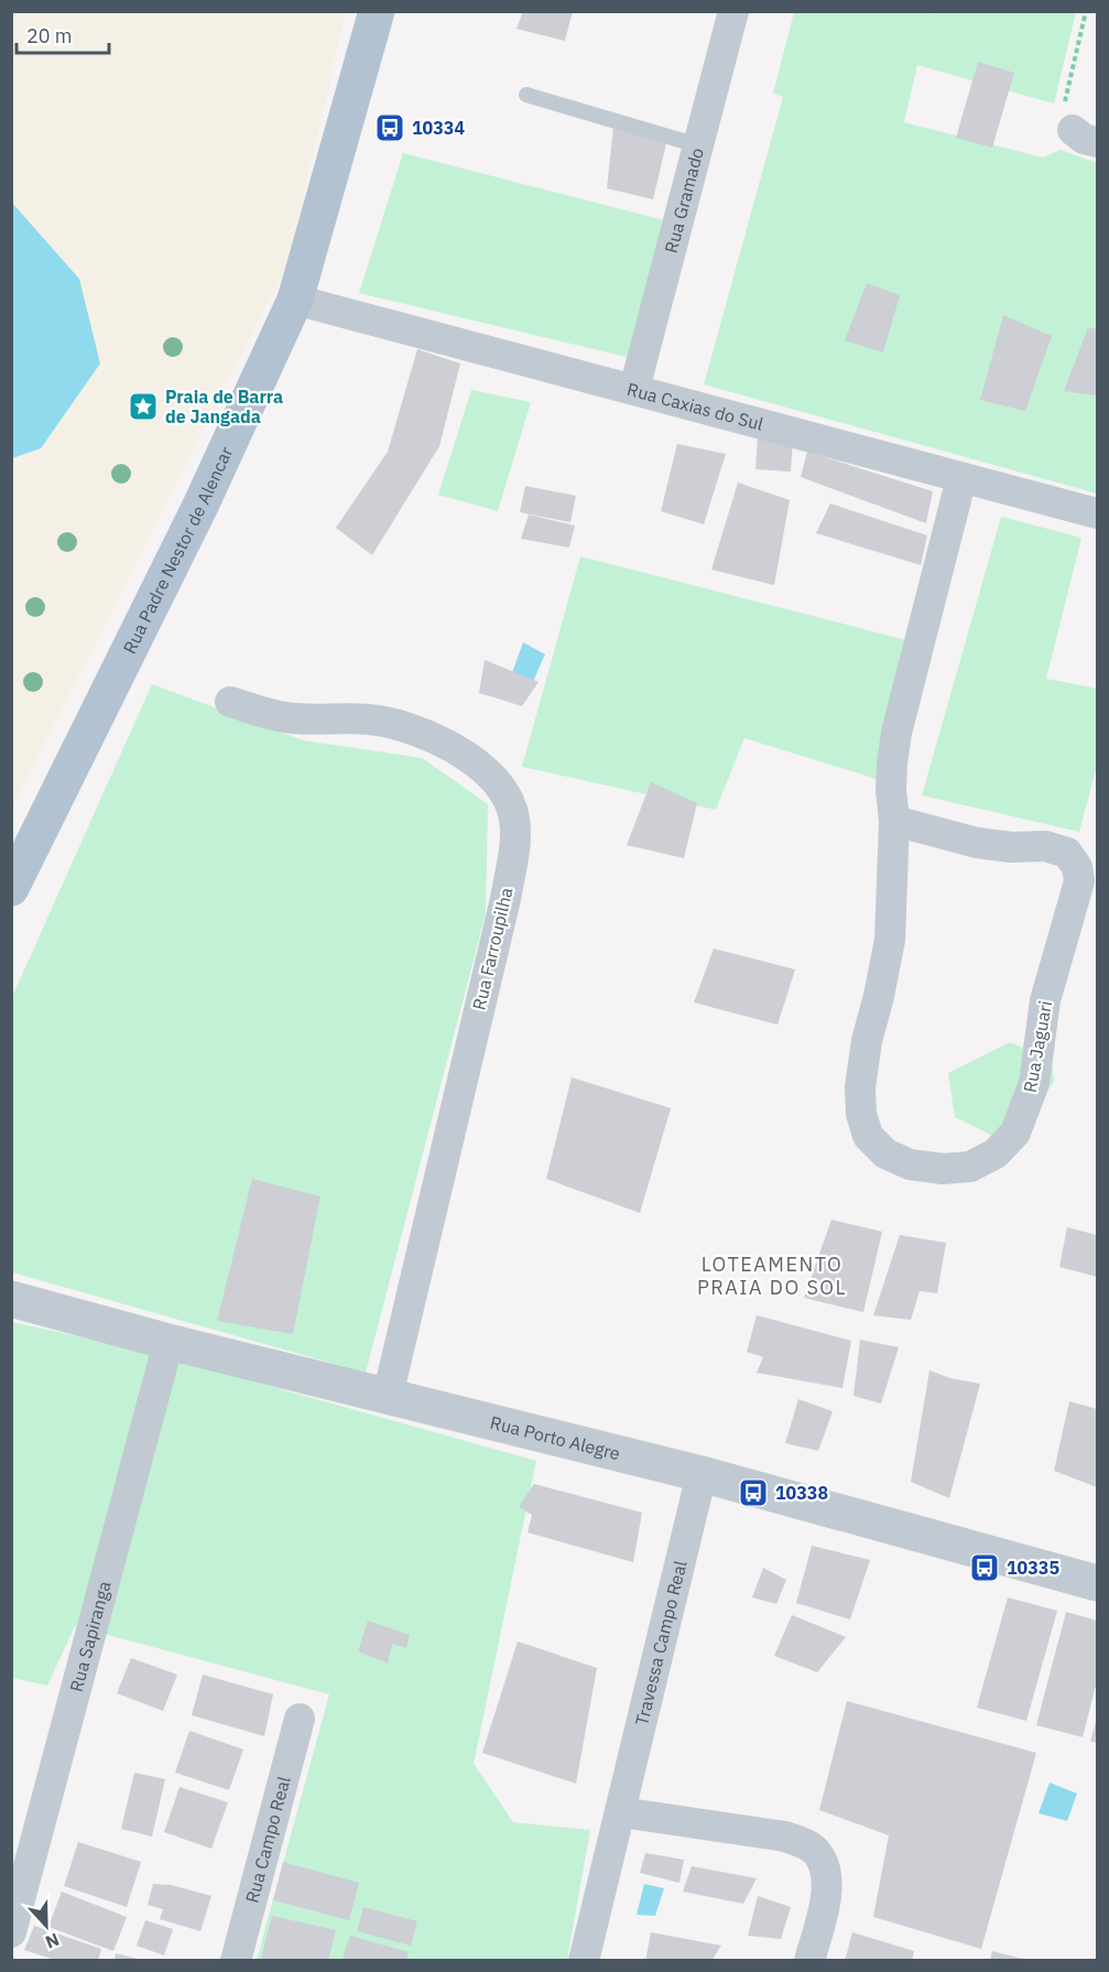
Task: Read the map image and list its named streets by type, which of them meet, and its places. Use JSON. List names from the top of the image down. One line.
{"streets":{"main road":["Rua Padre Nestor de Alencar"],"street":["Rua Gramado","Rua Caxias do Sul","Rua Farroupilha","Rua Jaguari","Rua Porto Alegre","Rua Sapiranga","Travessa Campo Real","Rua Campo Real"]},"crossings":[["Rua Gramado","Rua Caxias do Sul"],["Rua Caxias do Sul","Rua Padre Nestor de Alencar"],["Rua Caxias do Sul","Rua Jaguari"],["Rua Farroupilha","Rua Porto Alegre"],["Rua Porto Alegre","Rua Sapiranga"],["Rua Porto Alegre","Travessa Campo Real"]],"districts":["LOTEAMENTO PRAIA DO SOL"],"places":{"bus stop":["10334","10338","10335"],"place":["Praia de Barra de Jangada"]},"scale_bar":"20 m","north":"bottom"}
